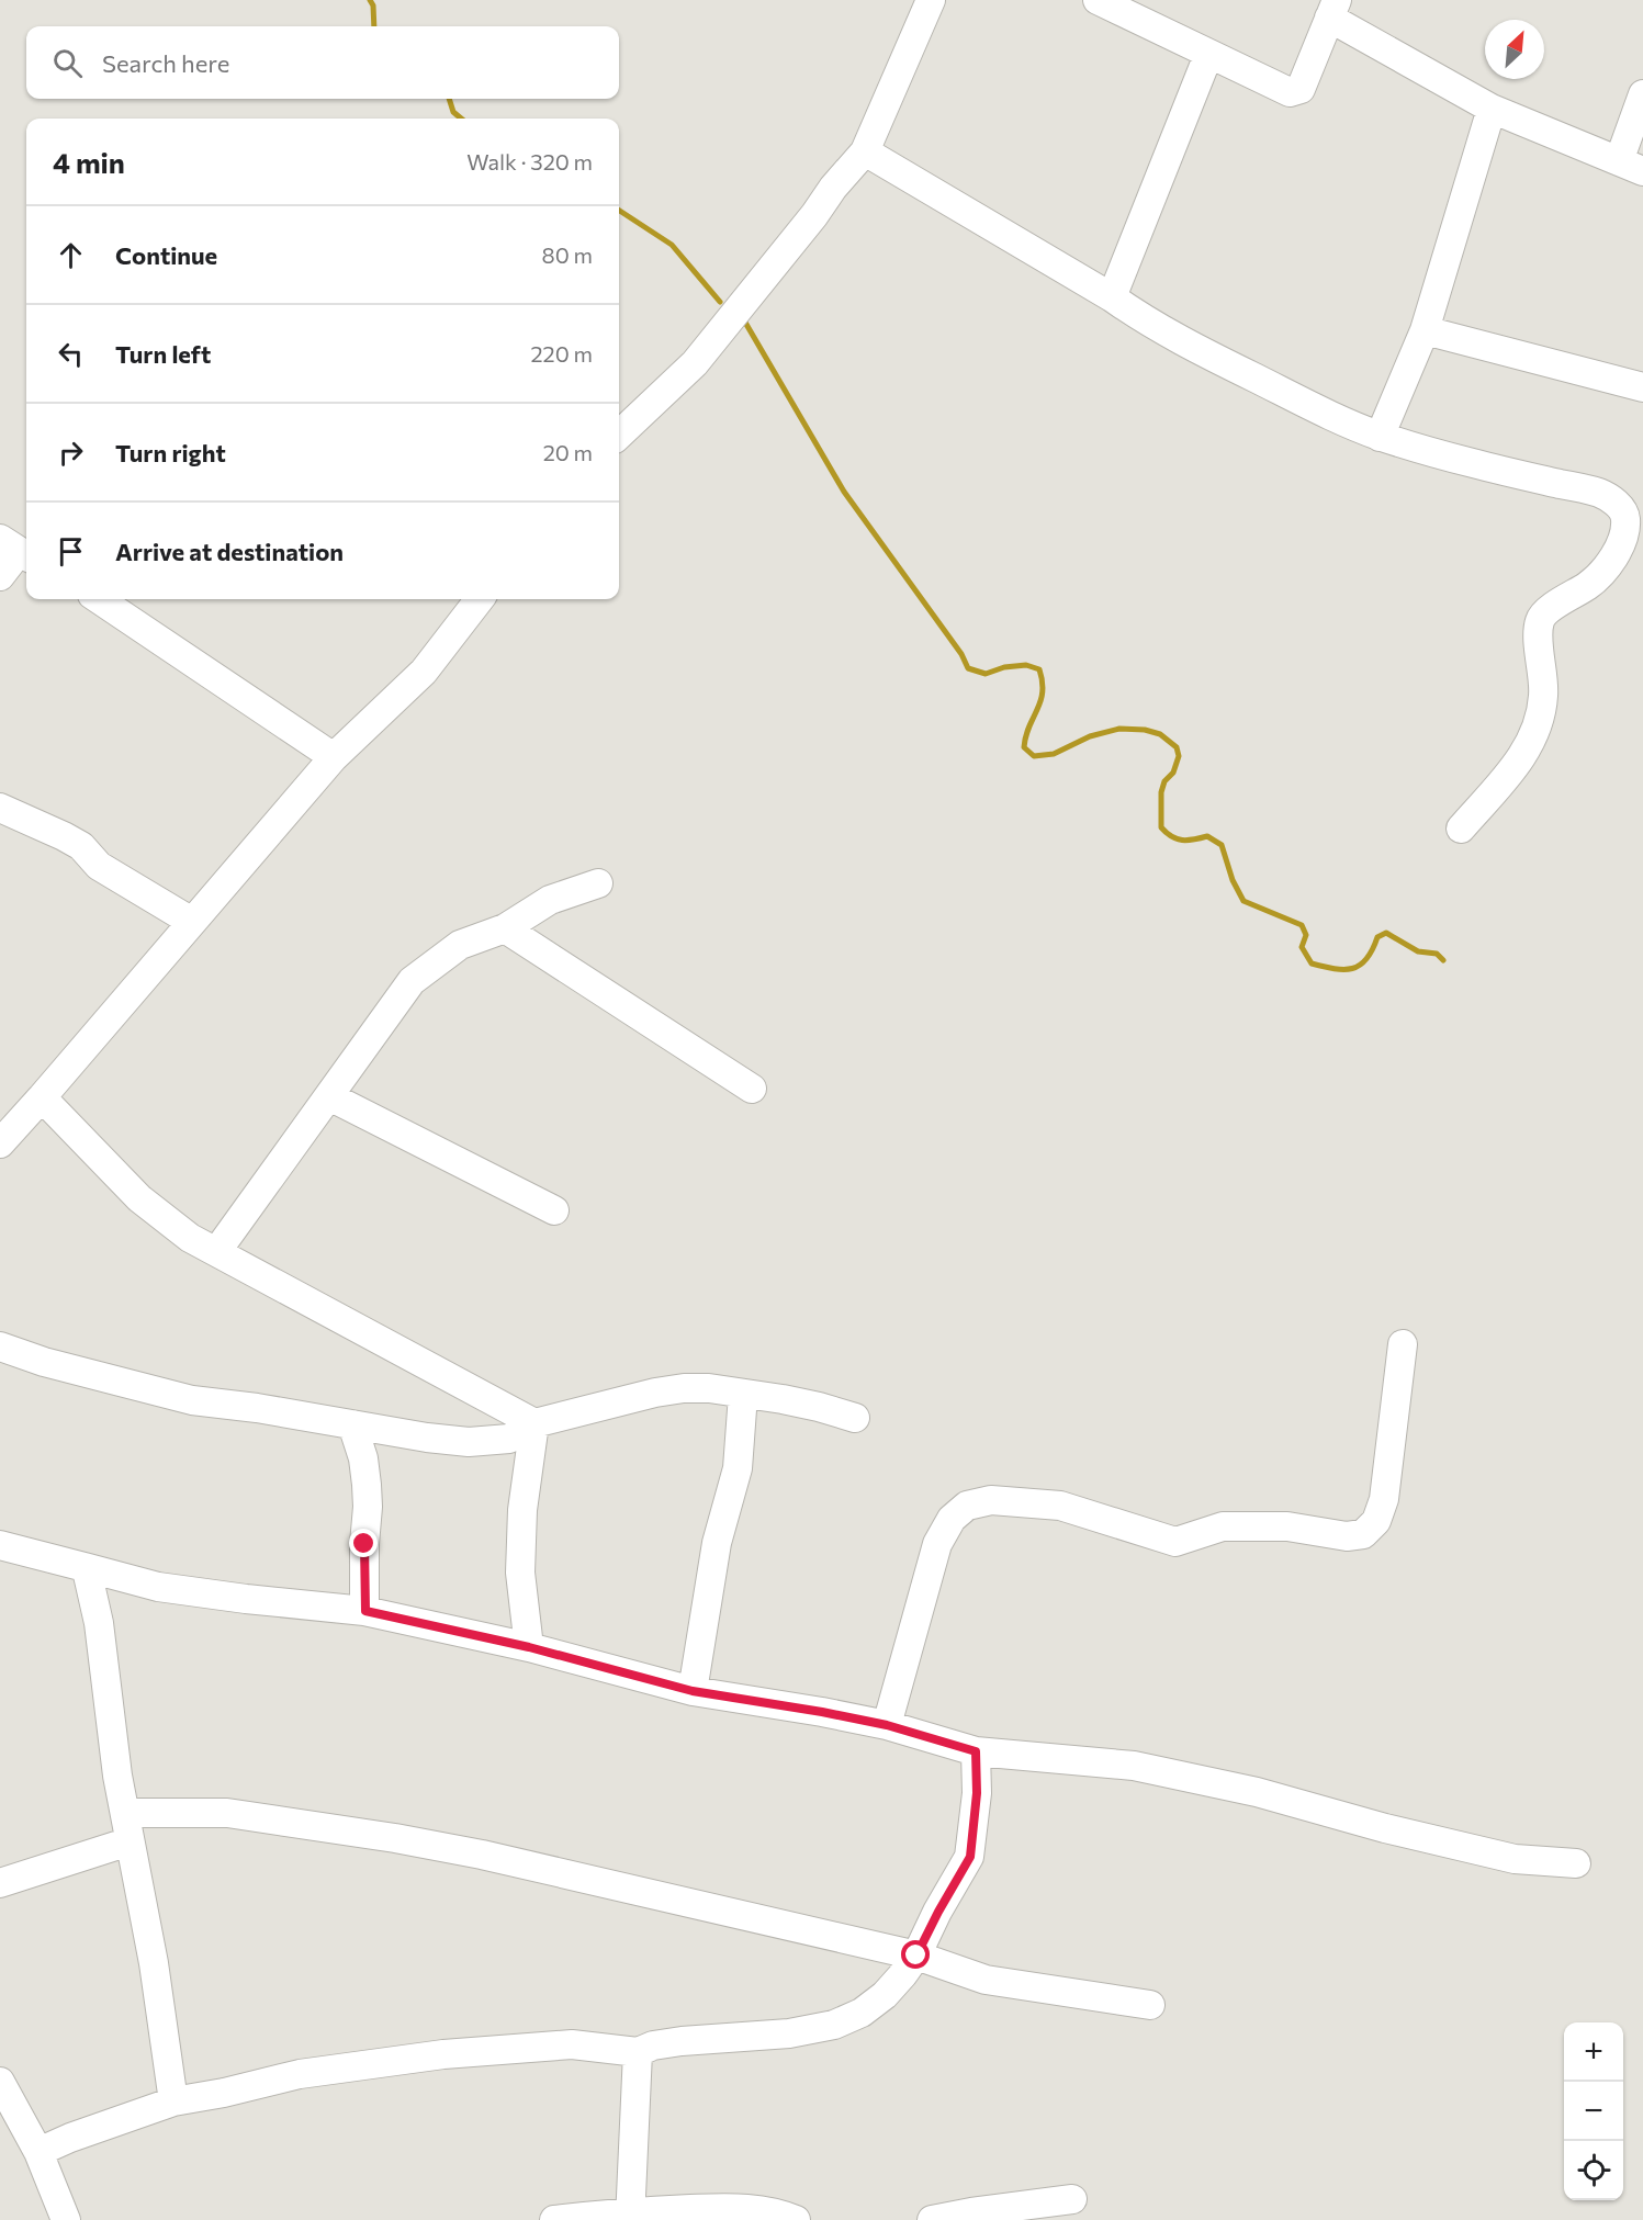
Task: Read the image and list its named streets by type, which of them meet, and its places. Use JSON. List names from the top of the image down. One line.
{"north":"top right","page":{"search":"Search here","heading":["4 min","Walk · 320 m"],"list":[["Continue","80 m"],["Turn left","220 m"],["Turn right","20 m"],"Arrive at destination"],"map_buttons":["+","−"]}}
